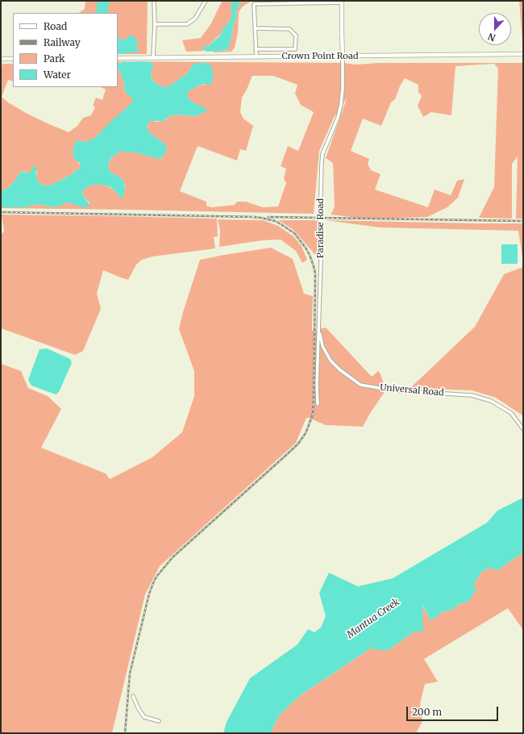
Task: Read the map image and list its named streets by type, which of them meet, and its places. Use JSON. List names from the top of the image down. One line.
{"streets":{"main road":["Crown Point Road"],"street":["Paradise Road","Universal Road"]},"crossings":[["Crown Point Road","Paradise Road"],["Paradise Road","Universal Road"]],"water":["Mantua Creek"],"legend":["Road","Railway","Park","Water"],"scale_bar":"200 m","north":"bottom"}
